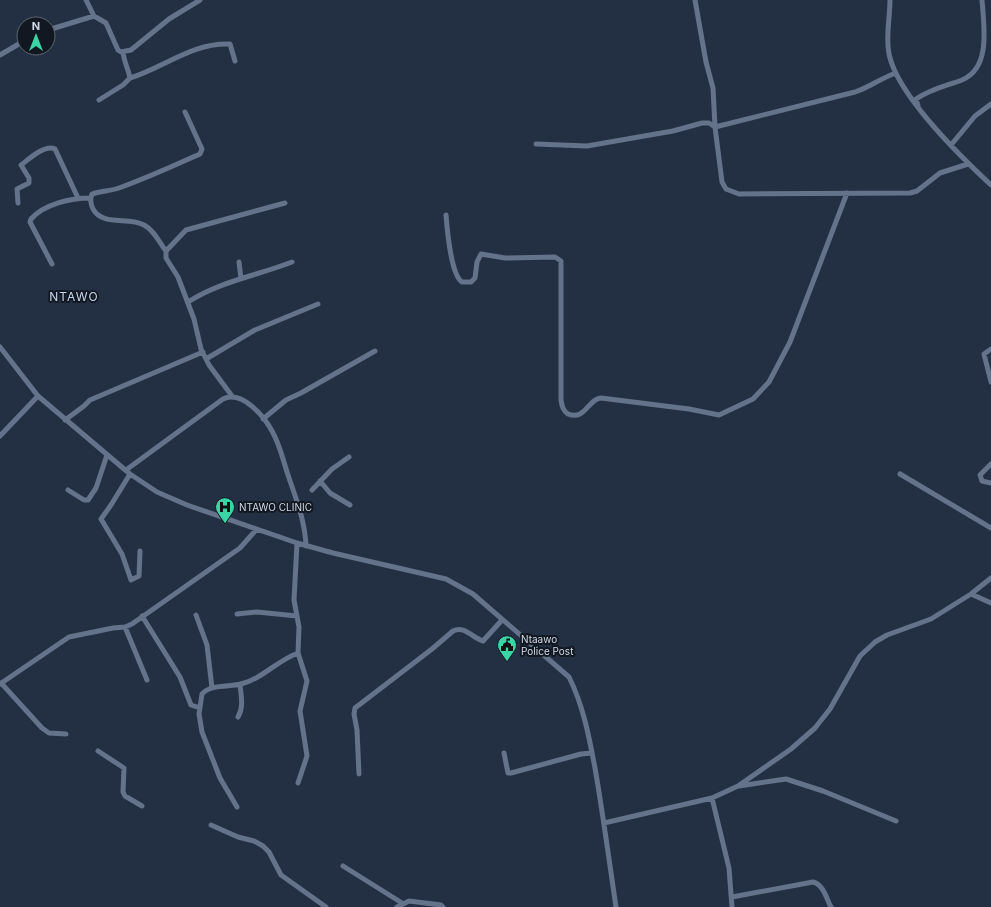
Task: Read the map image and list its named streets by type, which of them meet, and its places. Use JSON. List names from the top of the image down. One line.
{"districts":["NTAWO"],"places":{"hospital":["NTAWO CLINIC"],"public building":["Ntaawo Police Post"]},"north":"top"}
